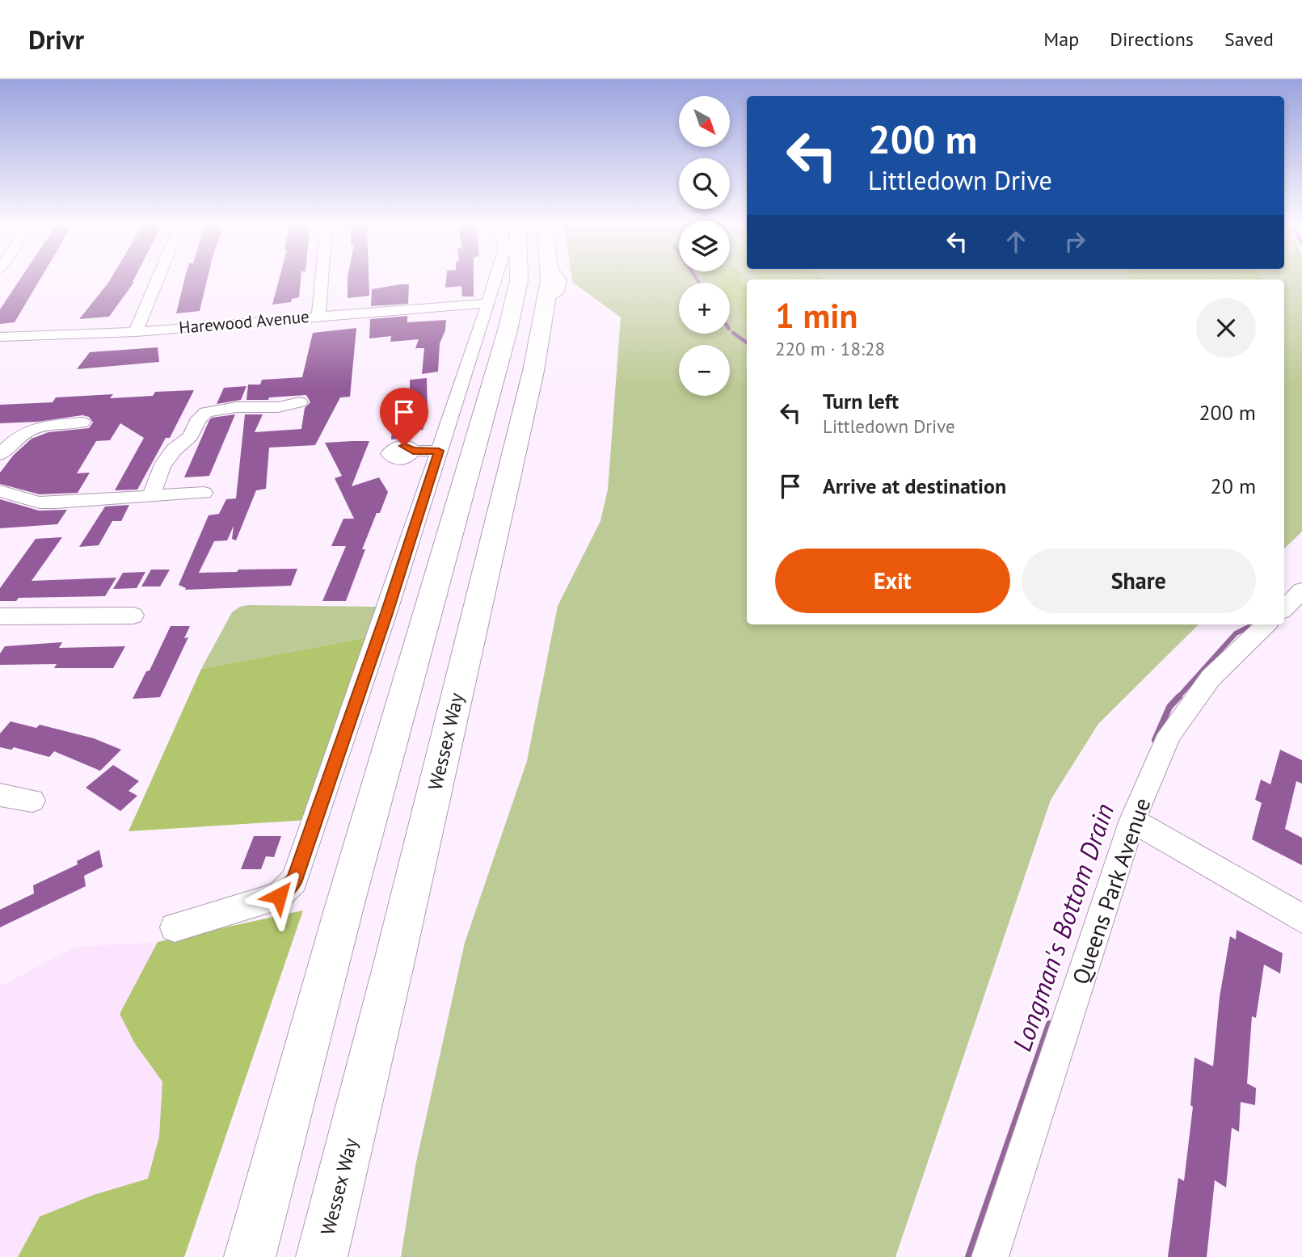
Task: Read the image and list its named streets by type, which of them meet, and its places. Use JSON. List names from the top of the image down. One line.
{"streets":{"highway":["Wessex Way"],"street":["Harewood Avenue","Queens Park Avenue"]},"water":["Longman's Bottom Drain"],"north":"bottom right","page":{"header":"Drivr","nav":["Map","Directions","Saved"],"map_buttons":["+","−"],"turn":["200 m","Littledown Drive"],"heading":["1 min","220 m · 18:28"],"list":[{"name":"Turn left","note":"Littledown Drive","value":"200 m"},{"name":"Arrive at destination","value":"20 m"}],"buttons":["Exit","Share"]}}
